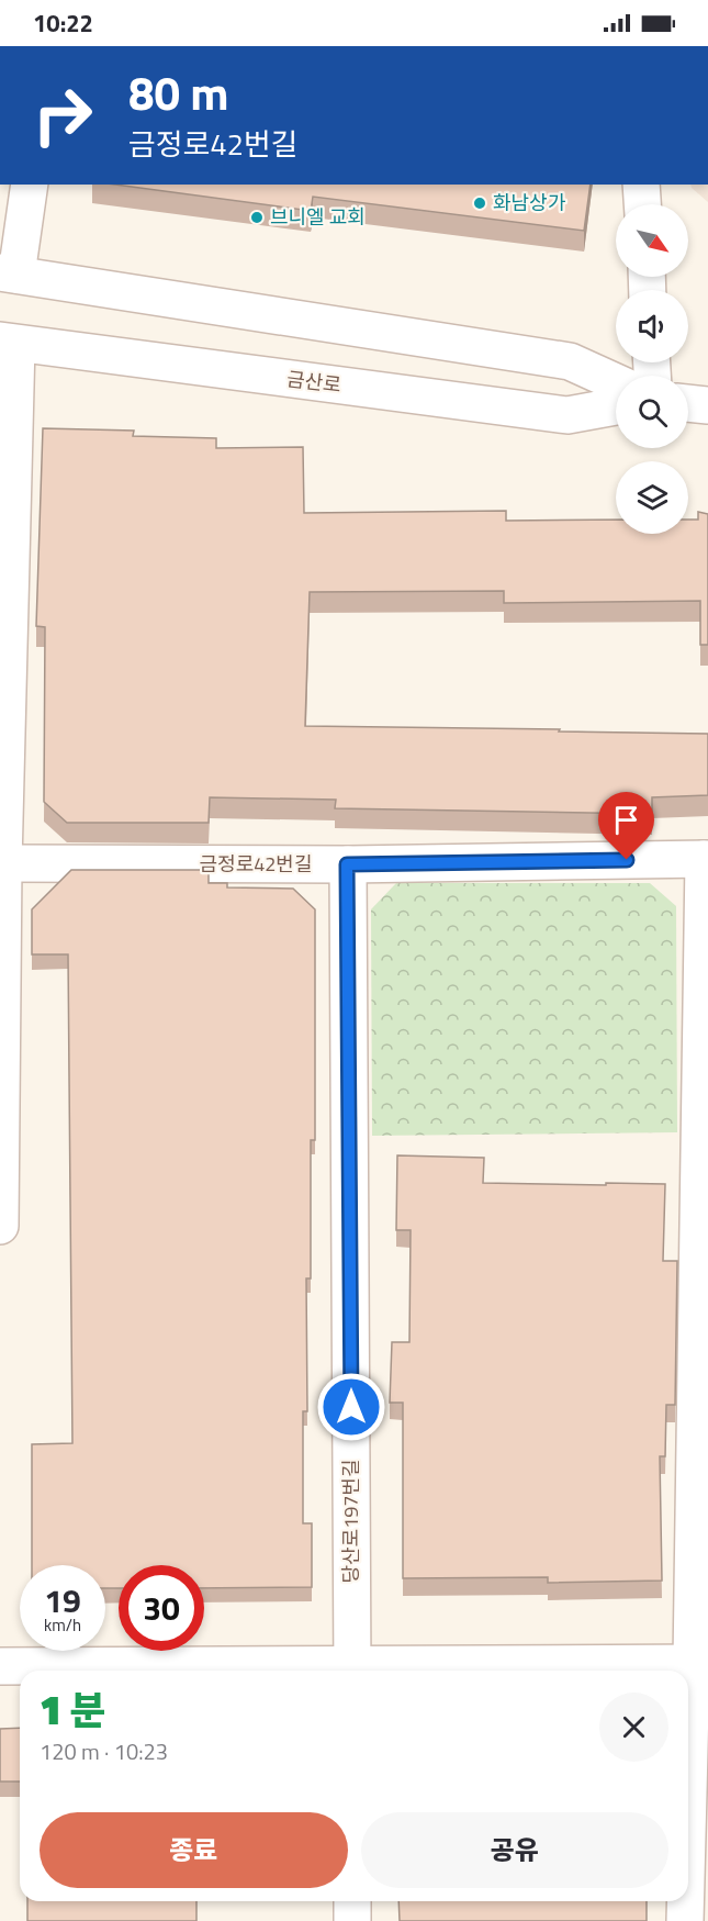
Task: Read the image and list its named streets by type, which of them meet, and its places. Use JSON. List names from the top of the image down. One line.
{"streets":{"street":["금산로","금정로42번길","당산로197번길"]},"crossings":[["금정로42번길","당산로197번길"]],"places":["화남상가","브니엘 교회"],"north":"bottom right","page":{"status":"10:22","turn":["80 m","금정로42번길"],"speed":"19 km/h","limit":"30","heading":["1 분","120 m · 10:23"],"buttons":["종료","공유"]}}
